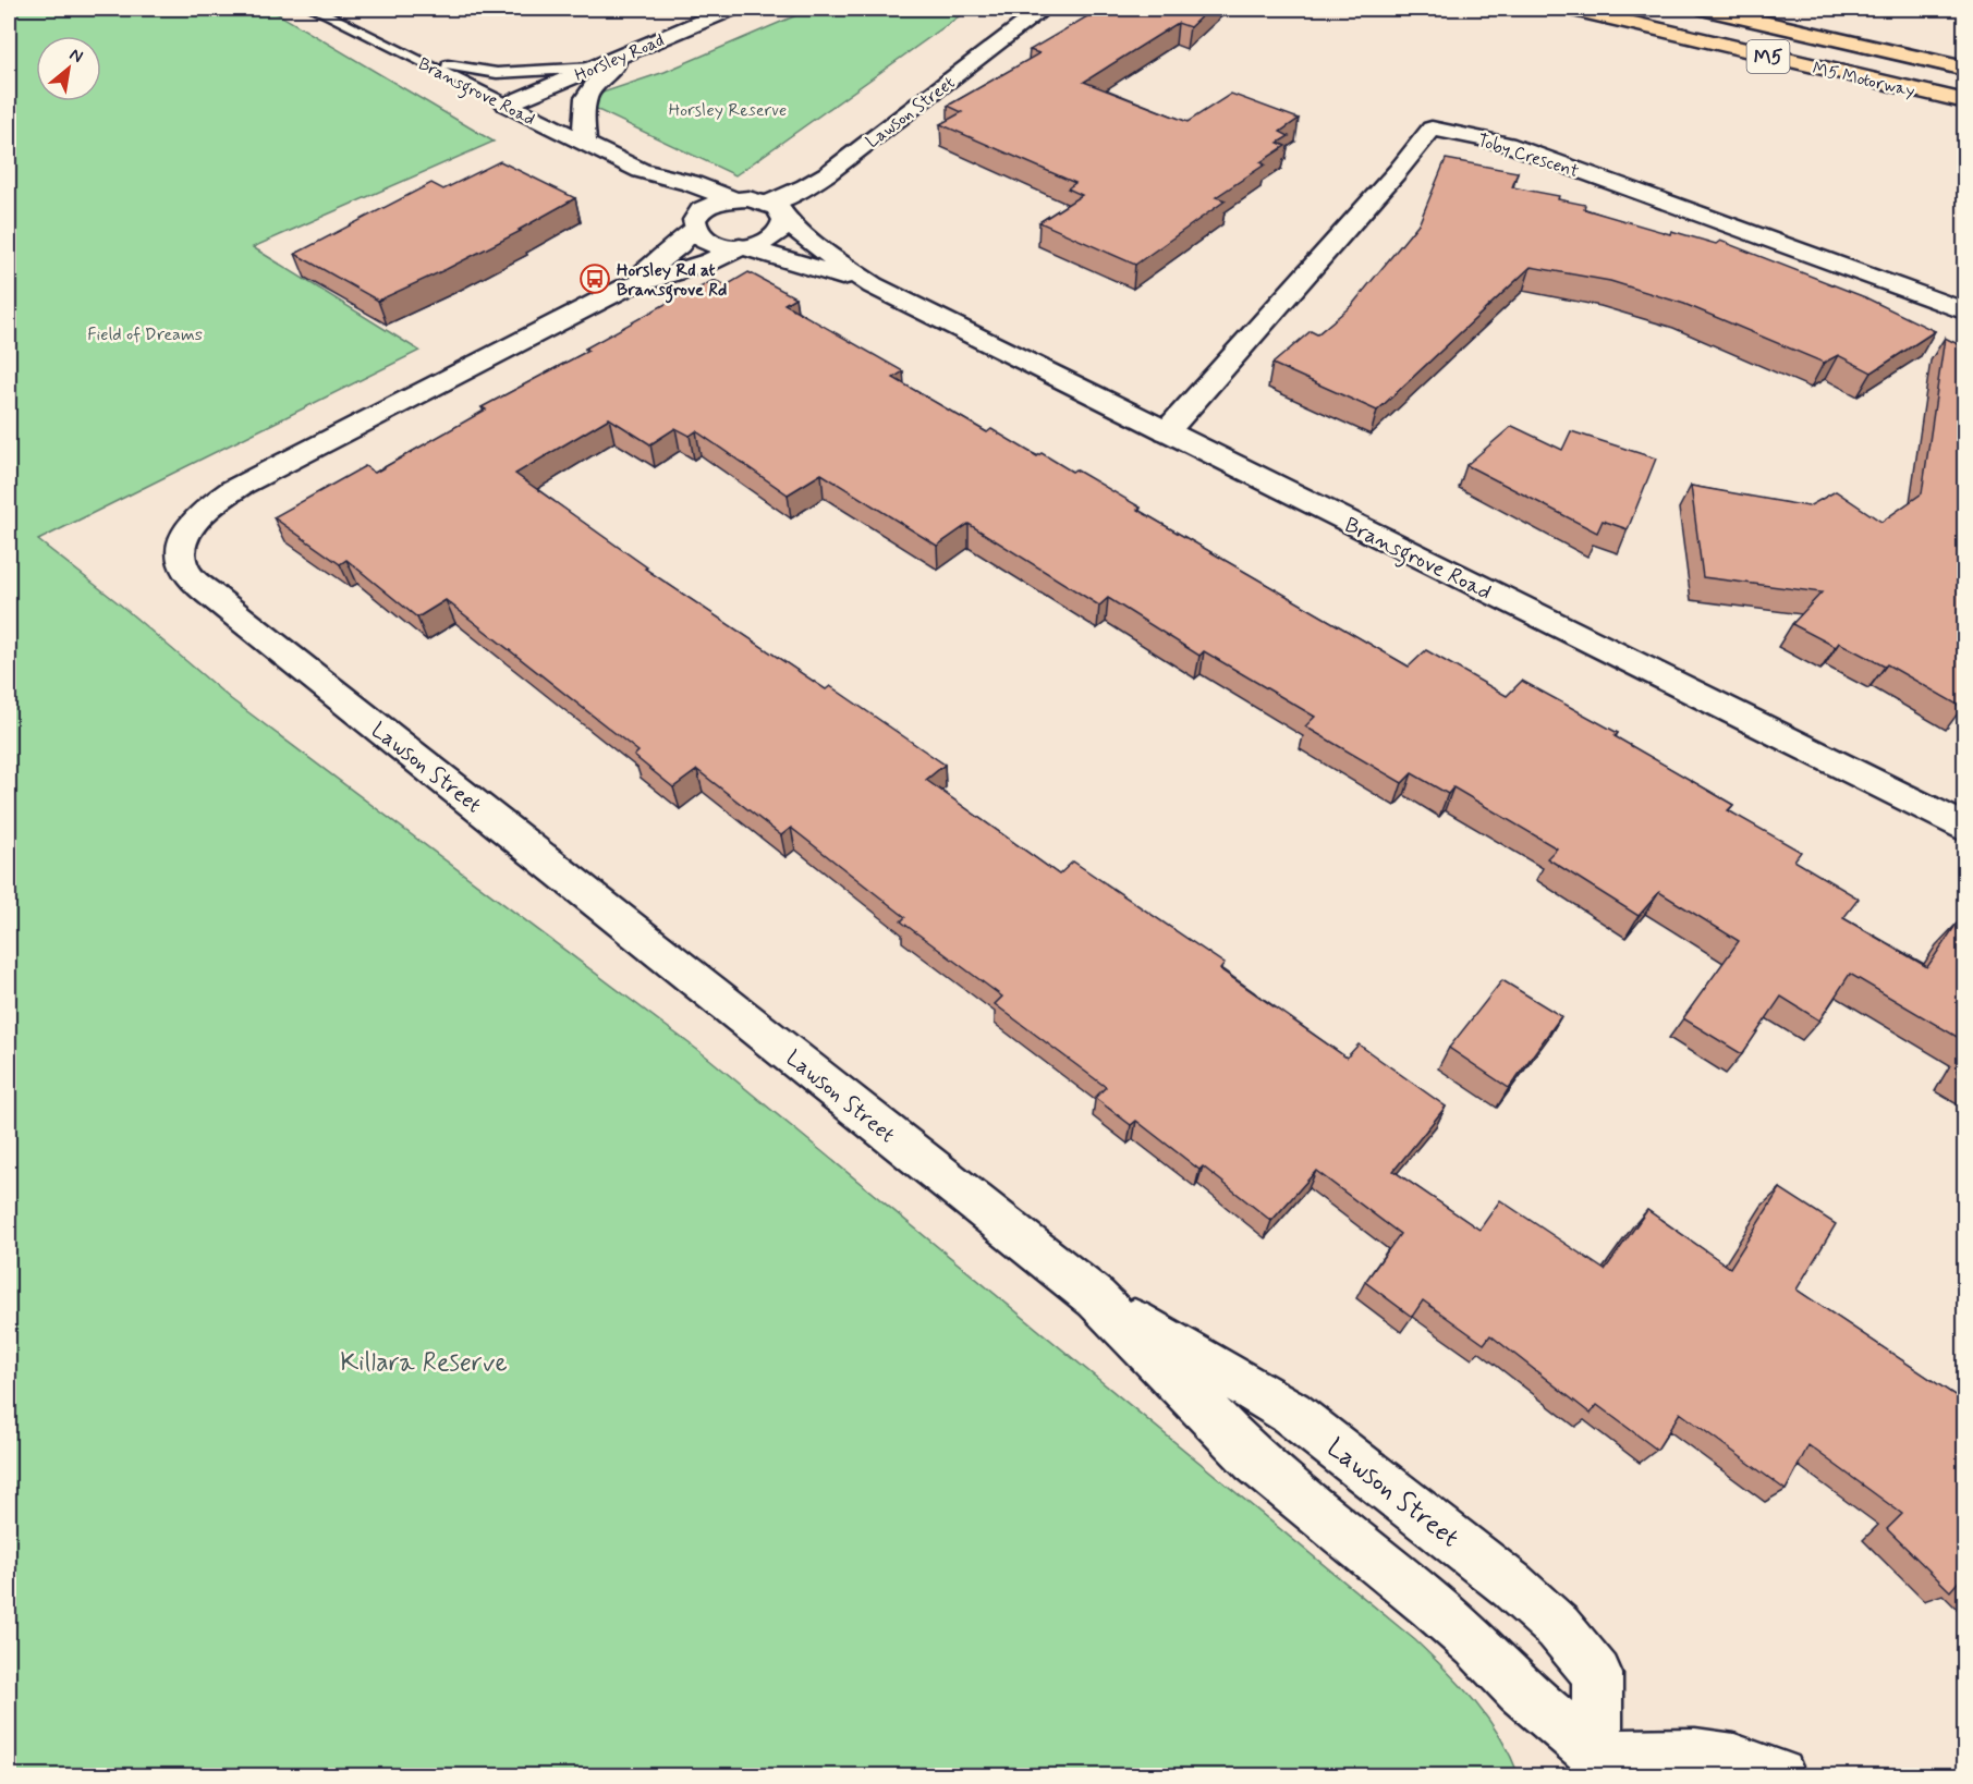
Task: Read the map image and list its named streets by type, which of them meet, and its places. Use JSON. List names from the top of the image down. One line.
{"streets":{"highway":["M5","M5 Motorway"],"street":["Horsley Road","Bransgrove Road","Lawson Street","Toby Crescent"]},"crossings":[["Horsley Road","Bransgrove Road"],["Bransgrove Road","Lawson Street"],["Bransgrove Road","Toby Crescent"]],"parks":["Horsley Reserve","Field of Dreams","Killara Reserve"],"places":{"bus stop":["Horsley Rd at Bransgrove Rd"]},"north":"top right"}
